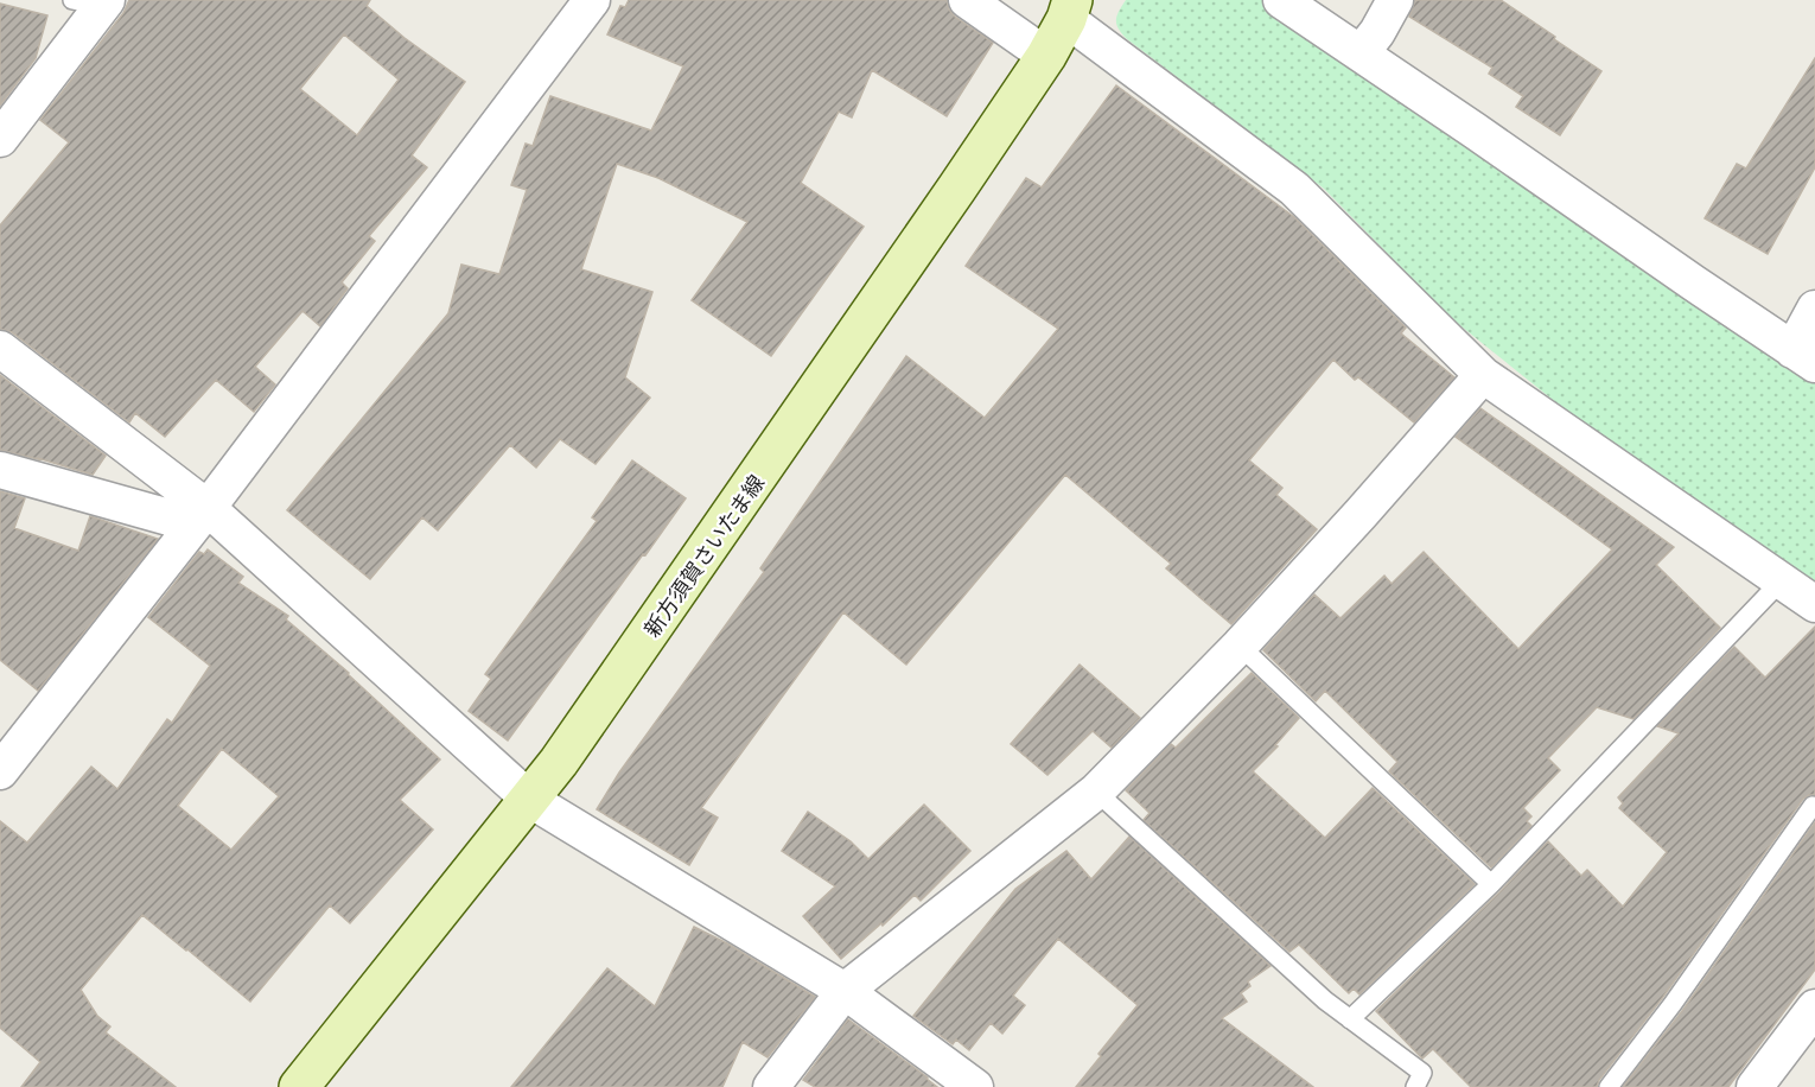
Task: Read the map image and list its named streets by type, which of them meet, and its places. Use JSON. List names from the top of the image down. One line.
{"streets":{"main road":["新方須賀さいたま線"]}}
